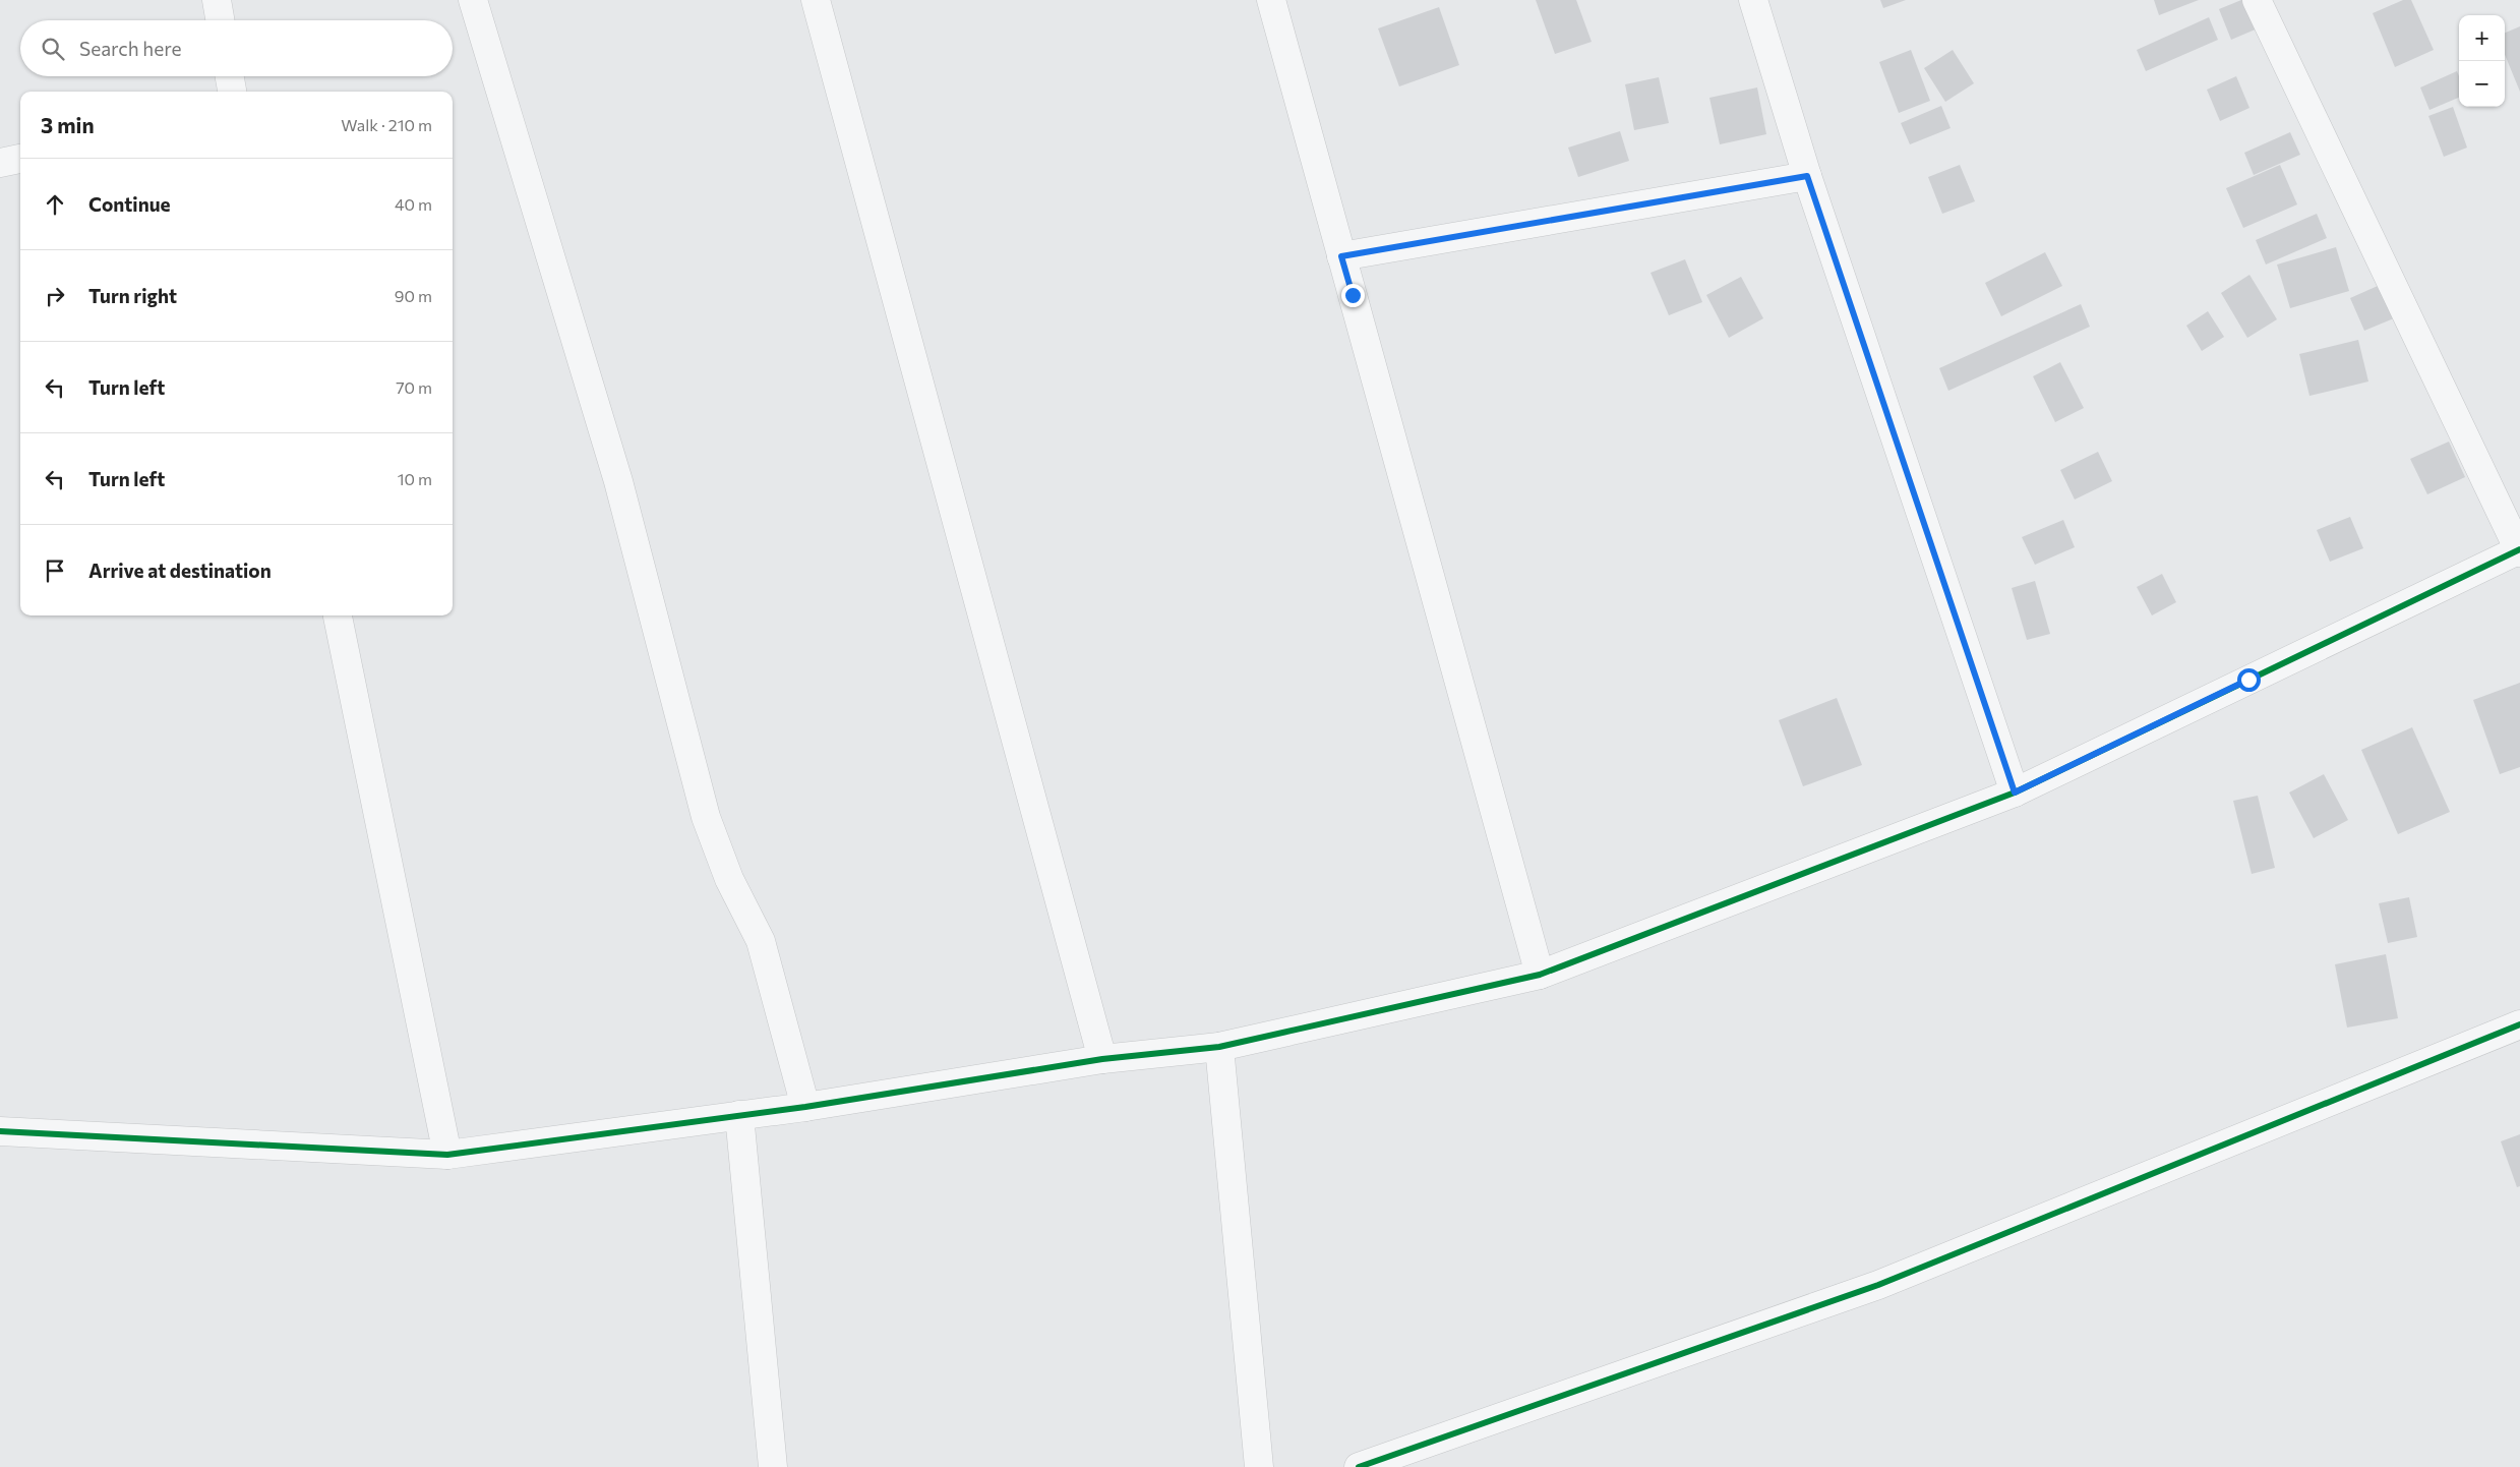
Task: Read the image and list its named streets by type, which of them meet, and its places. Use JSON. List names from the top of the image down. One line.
{"page":{"map_buttons":["+","−"],"search":"Search here","heading":["3 min","Walk · 210 m"],"list":[["Continue","40 m"],["Turn right","90 m"],["Turn left","70 m"],["Turn left","10 m"],"Arrive at destination"]}}
